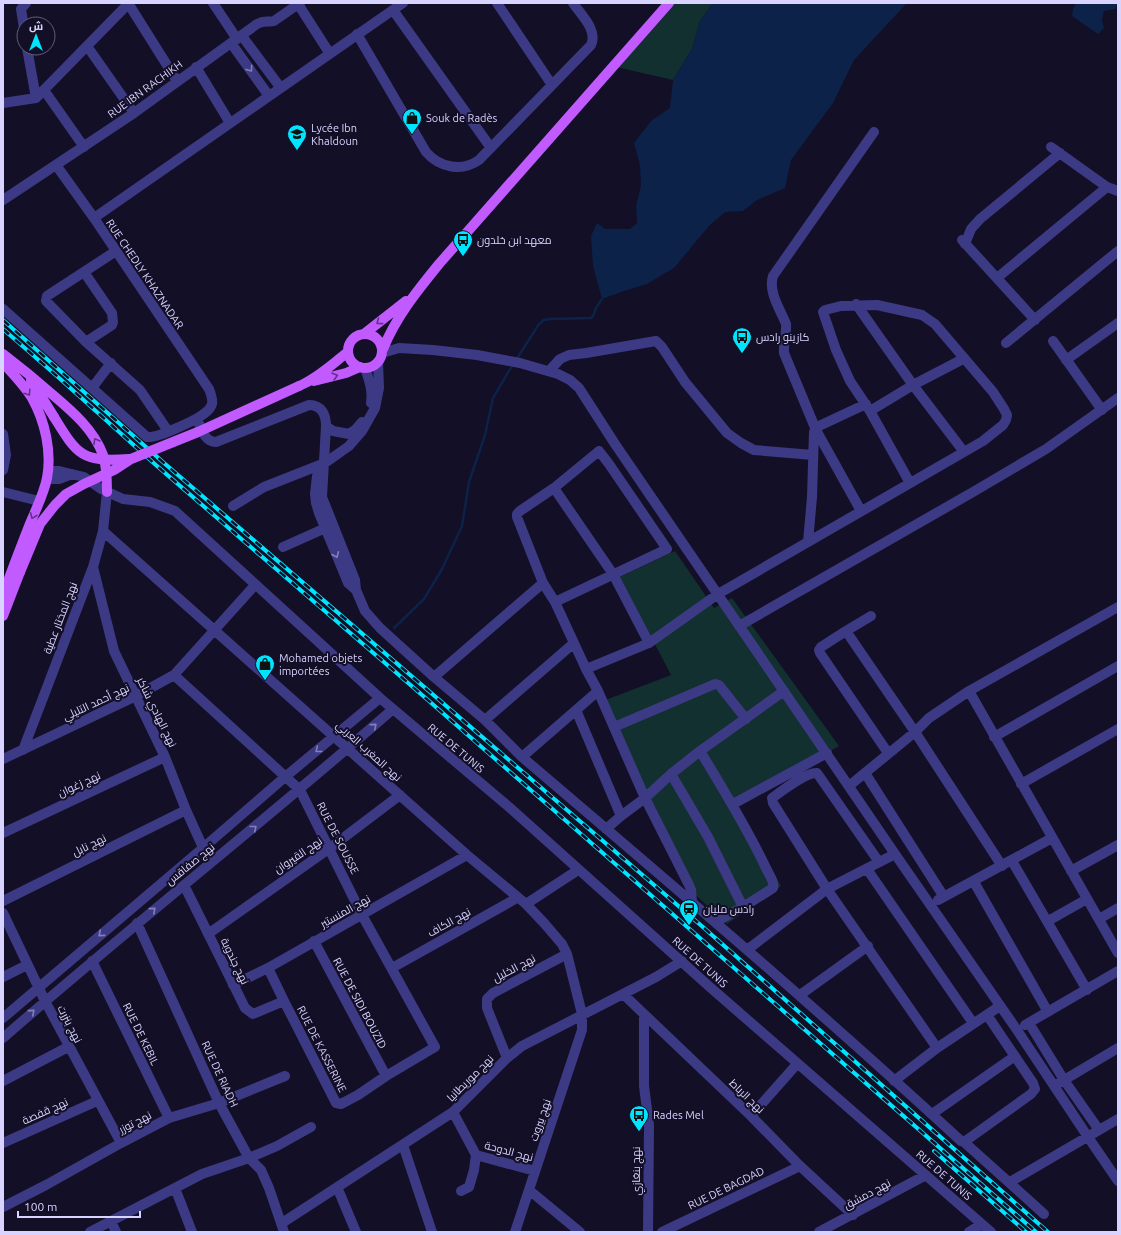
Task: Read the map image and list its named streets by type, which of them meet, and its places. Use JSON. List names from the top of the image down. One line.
{"streets":{"street":["RUE IBN RACHIKH","RUE CHEDLY KHAZNADAR","نهج المختار عطية","نهج أحمد التليلي","نهج الهادي شاكر","RUE DE TUNIS","نهج المغرب العربي","نهج زغوان","RUE DE SOUSSE","نهج نابل","نهج القيروان","نهج صفاقس","نهج المنستير","نهج الكاف","نهج جندوبة","نهج الخليل","RUE DE SIDI BOUZID","نهج بنزرت","RUE DE KEBIL","RUE DE KASSERINE","RUE DE RIADH","نهج موريطانيا","نهج الرباط","نهج قفصة","نهج بيروت","نهج توزر","نهج الدوحة","نهج بنغازي","RUE DE BAGDAD","نهج دمشق"]},"crossings":[["RUE IBN RACHIKH","RUE CHEDLY KHAZNADAR"],["نهج المختار عطية","نهج أحمد التليلي"],["نهج المختار عطية","نهج الهادي شاكر"],["نهج المختار عطية","RUE DE TUNIS"],["نهج المختار عطية","نهج المغرب العربي"],["نهج أحمد التليلي","نهج الهادي شاكر"],["نهج أحمد التليلي","RUE DE TUNIS"],["نهج أحمد التليلي","نهج المغرب العربي"],["نهج أحمد التليلي","RUE DE SOUSSE"],["نهج الهادي شاكر","نهج زغوان"],["نهج الهادي شاكر","نهج نابل"],["نهج الهادي شاكر","نهج صفاقس"],["RUE DE TUNIS","نهج صفاقس"],["RUE DE TUNIS","نهج موريطانيا"],["RUE DE TUNIS","نهج دمشق"],["نهج المغرب العربي","نهج القيروان"],["نهج المغرب العربي","نهج صفاقس"],["نهج المغرب العربي","نهج المنستير"],["نهج المغرب العربي","نهج الكاف"],["نهج المغرب العربي","نهج الخليل"],["نهج المغرب العربي","نهج موريطانيا"],["نهج المغرب العربي","نهج بيروت"],["RUE DE SOUSSE","نهج القيروان"],["RUE DE SOUSSE","نهج صفاقس"],["RUE DE SOUSSE","نهج المنستير"],["RUE DE SOUSSE","نهج الكاف"],["RUE DE SOUSSE","RUE DE KASSERINE"],["نهج القيروان","نهج جندوبة"],["نهج صفاقس","نهج جندوبة"],["نهج صفاقس","نهج بنزرت"],["نهج صفاقس","RUE DE KEBIL"],["نهج صفاقس","RUE DE RIADH"],["نهج المنستير","نهج جندوبة"],["نهج المنستير","RUE DE SIDI BOUZID"],["نهج المنستير","RUE DE KASSERINE"],["نهج جندوبة","RUE DE KASSERINE"],["نهج الخليل","نهج موريطانيا"],["RUE DE SIDI BOUZID","RUE DE KASSERINE"],["نهج بنزرت","نهج قفصة"],["نهج بنزرت","نهج توزر"],["RUE DE KEBIL","نهج توزر"],["RUE DE RIADH","نهج موريطانيا"],["RUE DE RIADH","نهج توزر"],["نهج موريطانيا","نهج الرباط"],["نهج موريطانيا","نهج بيروت"],["نهج موريطانيا","نهج الدوحة"],["نهج الرباط","نهج بنغازي"],["نهج الرباط","RUE DE BAGDAD"],["نهج الرباط","نهج دمشق"],["نهج بيروت","نهج الدوحة"]],"places":{"shop":["Souk de Radès","Mohamed objets importées"],"school or university":["Lycée Ibn Khaldoun"],"bus stop":["معهد ابن خلدون","كازينو رادس","Rades Mel"],"station":["رادس مليان"]},"scale_bar":"100 m","north":"top"}
